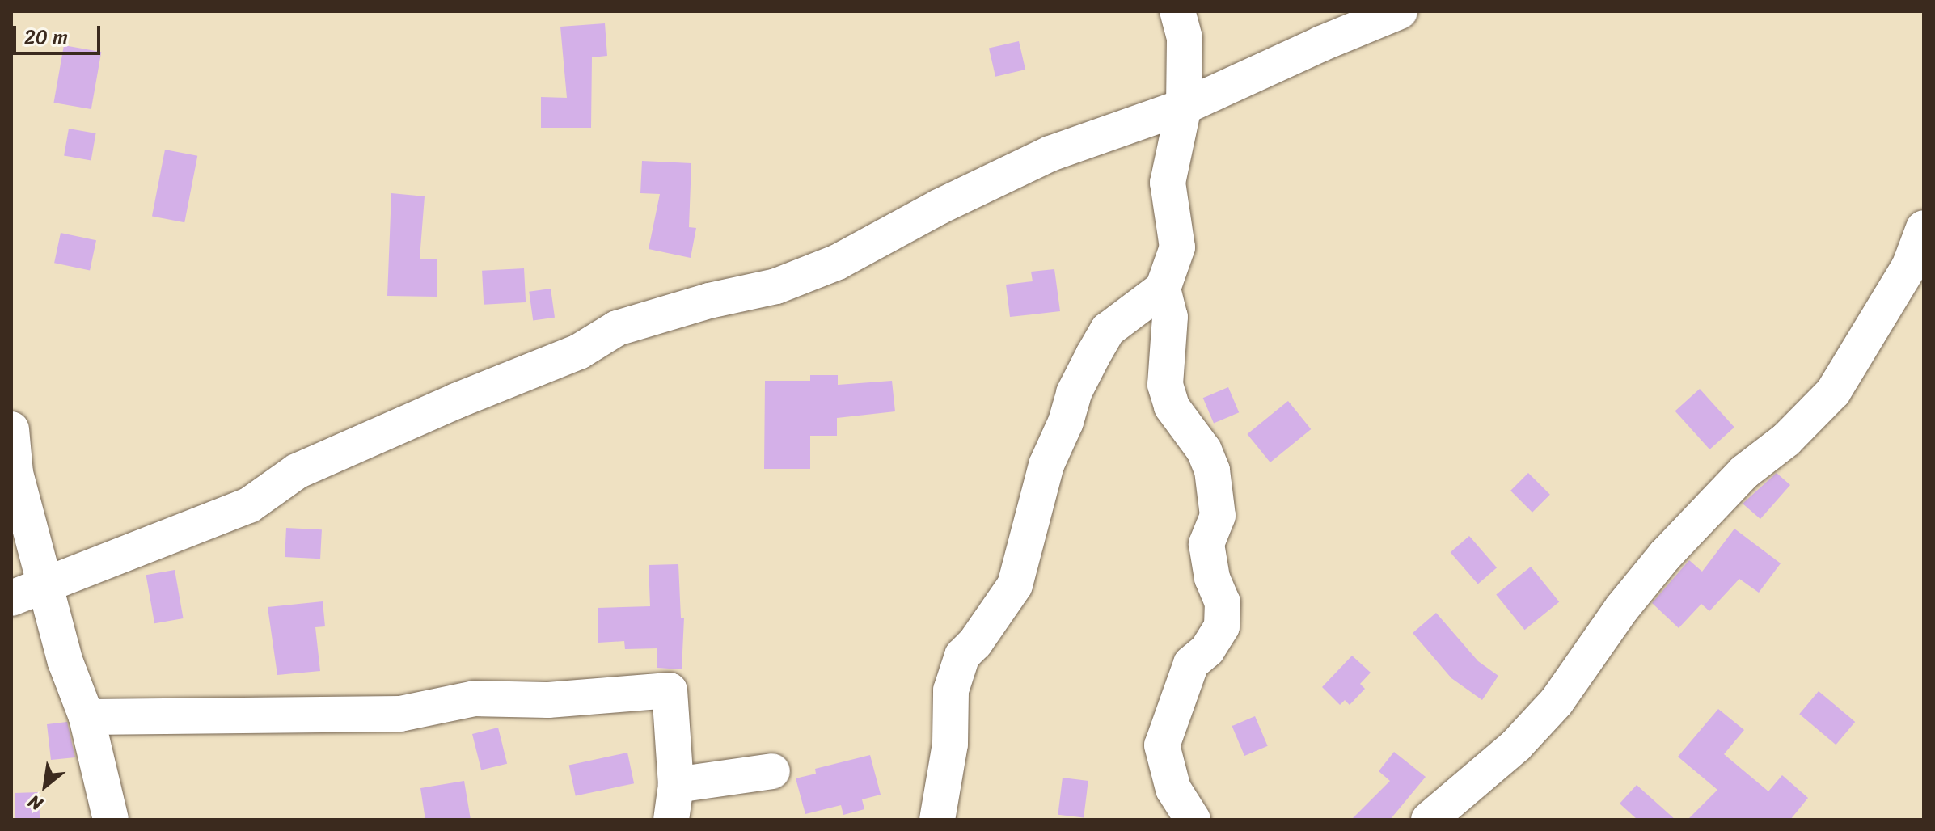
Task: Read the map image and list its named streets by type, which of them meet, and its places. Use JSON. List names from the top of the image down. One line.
{"scale_bar":"20 m","north":"bottom left"}
